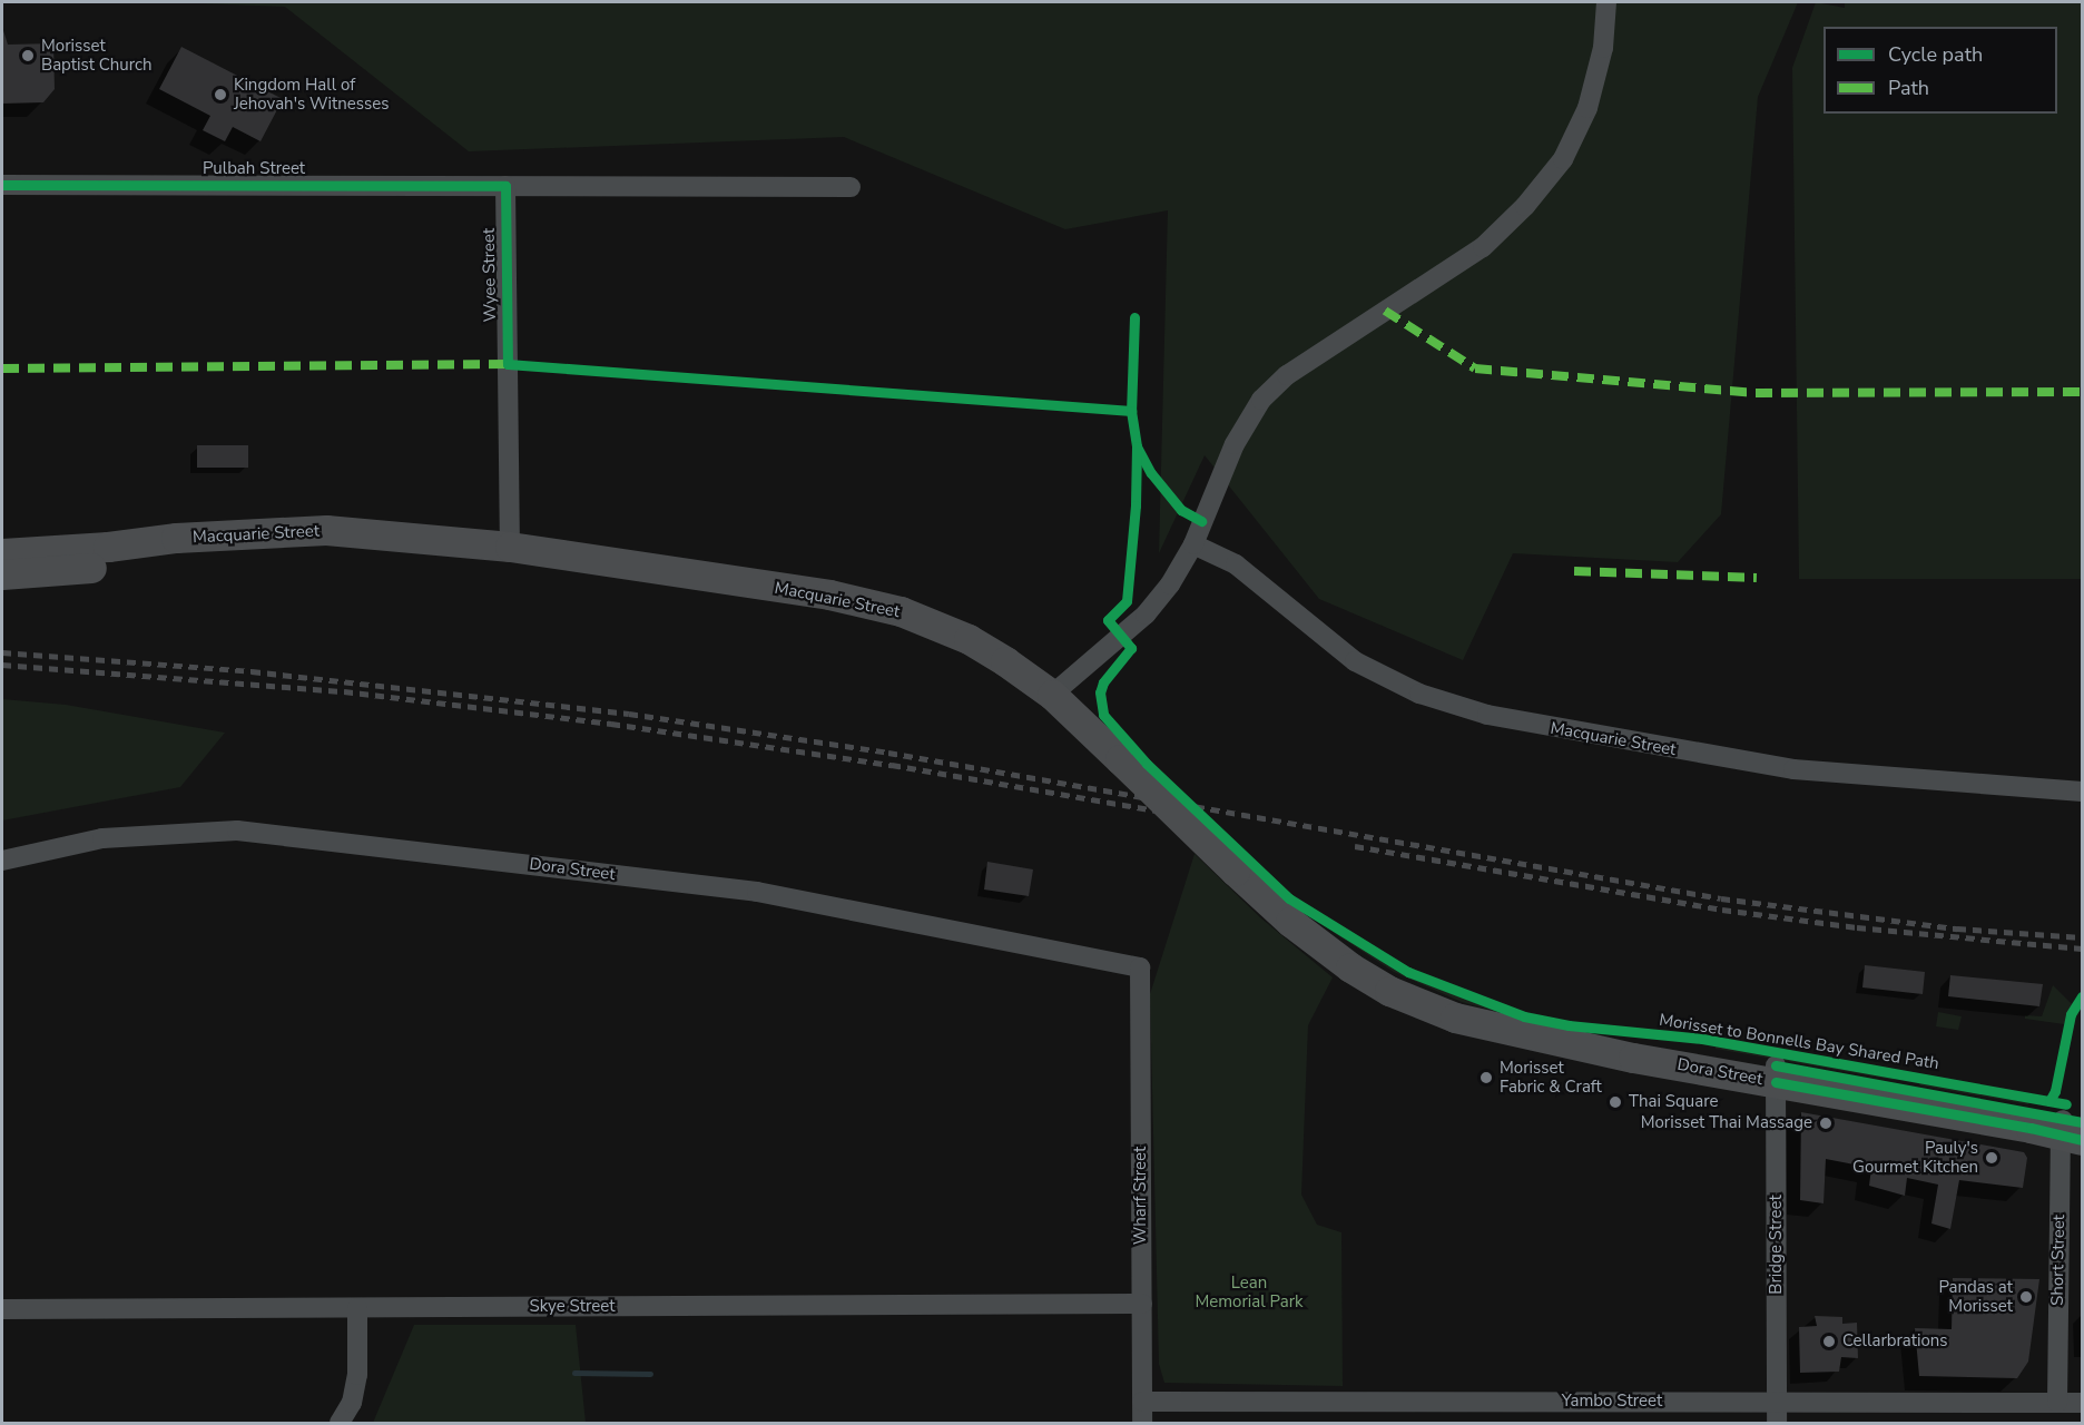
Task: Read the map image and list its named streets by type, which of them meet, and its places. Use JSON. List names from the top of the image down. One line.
{"streets":{"main road":["Macquarie Street","Dora Street"],"street":["Pulbah Street","Wyee Street","Wharf Street","Bridge Street","Short Street","Skye Street","Yambo Street"],"cycle path":["Morisset to Bonnells Bay Shared Path"]},"crossings":[["Pulbah Street","Wyee Street"],["Wyee Street","Macquarie Street"],["Macquarie Street","Dora Street"],["Dora Street","Wharf Street"],["Dora Street","Bridge Street"],["Dora Street","Short Street"],["Wharf Street","Skye Street"],["Wharf Street","Yambo Street"],["Bridge Street","Yambo Street"],["Short Street","Yambo Street"]],"parks":["Lean Memorial Park"],"places":["Morisset Baptist Church","Kingdom Hall of Jehovah's Witnesses","Morisset Fabric & Craft","Thai Square","Morisset Thai Massage","Pauly's Gourmet Kitchen","Pandas at Morisset","Cellarbrations"],"legend":["Cycle path","Path"]}
